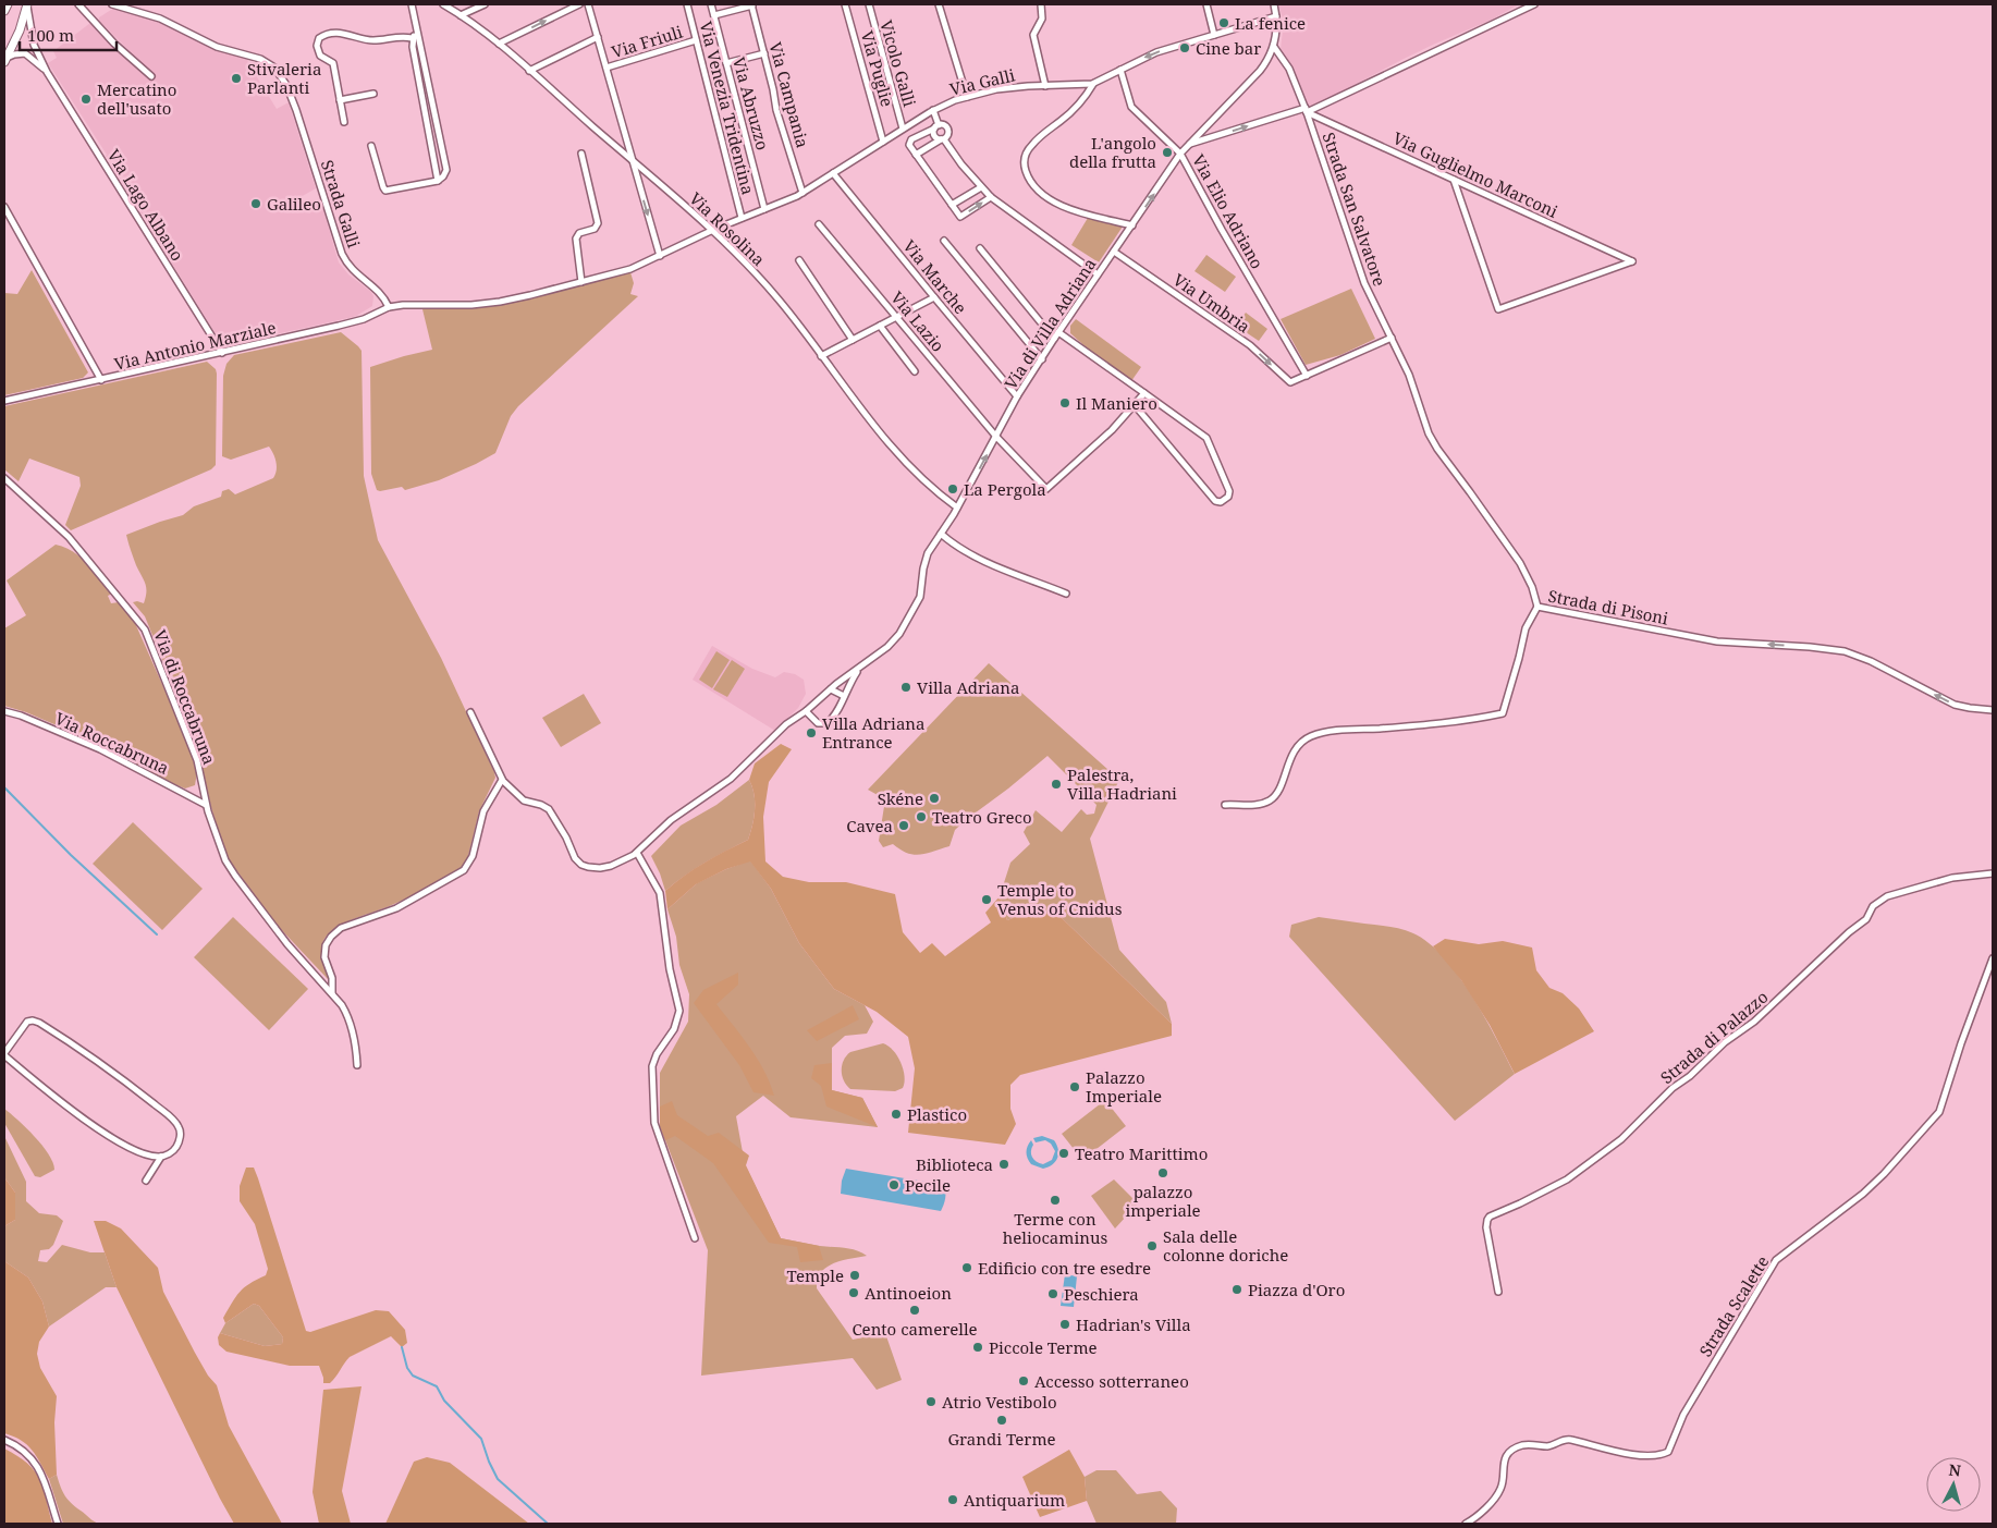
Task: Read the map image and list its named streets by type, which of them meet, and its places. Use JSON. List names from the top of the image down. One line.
{"streets":{"street":["Via Friuli","Vicolo Galli","Via Puglie","Via Galli","Via Campania","Via Abruzzo","Via Venezia Tridentina","Via Guglielmo Marconi","Strada Galli","Via Lago Albano","Strada San Salvatore","Via Elio Adriano","Via Rosolina","Via Marche","Via Umbria","Via Lazio","Via di Villa Adriana","Via Antonio Marziale","Strada di Pisoni","Via di Roccabruna","Via Roccabruna","Strada di Palazzo","Strada Scalette"]},"crossings":[["Via Friuli","Via Venezia Tridentina"],["Vicolo Galli","Via Galli"],["Via Puglie","Via Galli"],["Via Galli","Via Campania"],["Via Galli","Via Abruzzo"],["Via Galli","Via Venezia Tridentina"],["Via Galli","Via Elio Adriano"],["Via Galli","Via Rosolina"],["Via Galli","Via Marche"],["Via Galli","Via di Villa Adriana"],["Via Guglielmo Marconi","Strada San Salvatore"],["Via Guglielmo Marconi","Via Elio Adriano"],["Strada Galli","Via Antonio Marziale"],["Via Lago Albano","Via Antonio Marziale"],["Strada San Salvatore","Via Elio Adriano"],["Strada San Salvatore","Via di Villa Adriana"],["Strada San Salvatore","Strada di Pisoni"],["Via Elio Adriano","Via Umbria"],["Via Elio Adriano","Via di Villa Adriana"],["Via Rosolina","Via di Villa Adriana"],["Via Marche","Via di Villa Adriana"],["Via Umbria","Via di Villa Adriana"],["Via Lazio","Via di Villa Adriana"],["Via di Roccabruna","Via Roccabruna"]],"one_way":["Via Umbria","Strada di Pisoni"],"places":["La fenice","Cine bar","Stivaleria Parlanti","Mercatino dell'usato","L'angolo della frutta","Galileo","Il Maniero","La Pergola","Villa Adriana","Villa Adriana Entrance","Palestra, Villa Hadriani","Skéne","Teatro Greco","Cavea","Temple to Venus of Cnidus","Palazzo Imperiale","Plastico","Teatro Marittimo","Biblioteca","palazzo imperiale","Pecile","Terme con heliocaminus","Sala delle colonne doriche","Edificio con tre esedre","Temple","Piazza d'Oro","Antinoeion","Peschiera","Cento camerelle","Hadrian's Villa","Piccole Terme","Accesso sotterraneo","Atrio Vestibolo","Grandi Terme","Antiquarium"],"scale_bar":"100 m","north":"top"}
